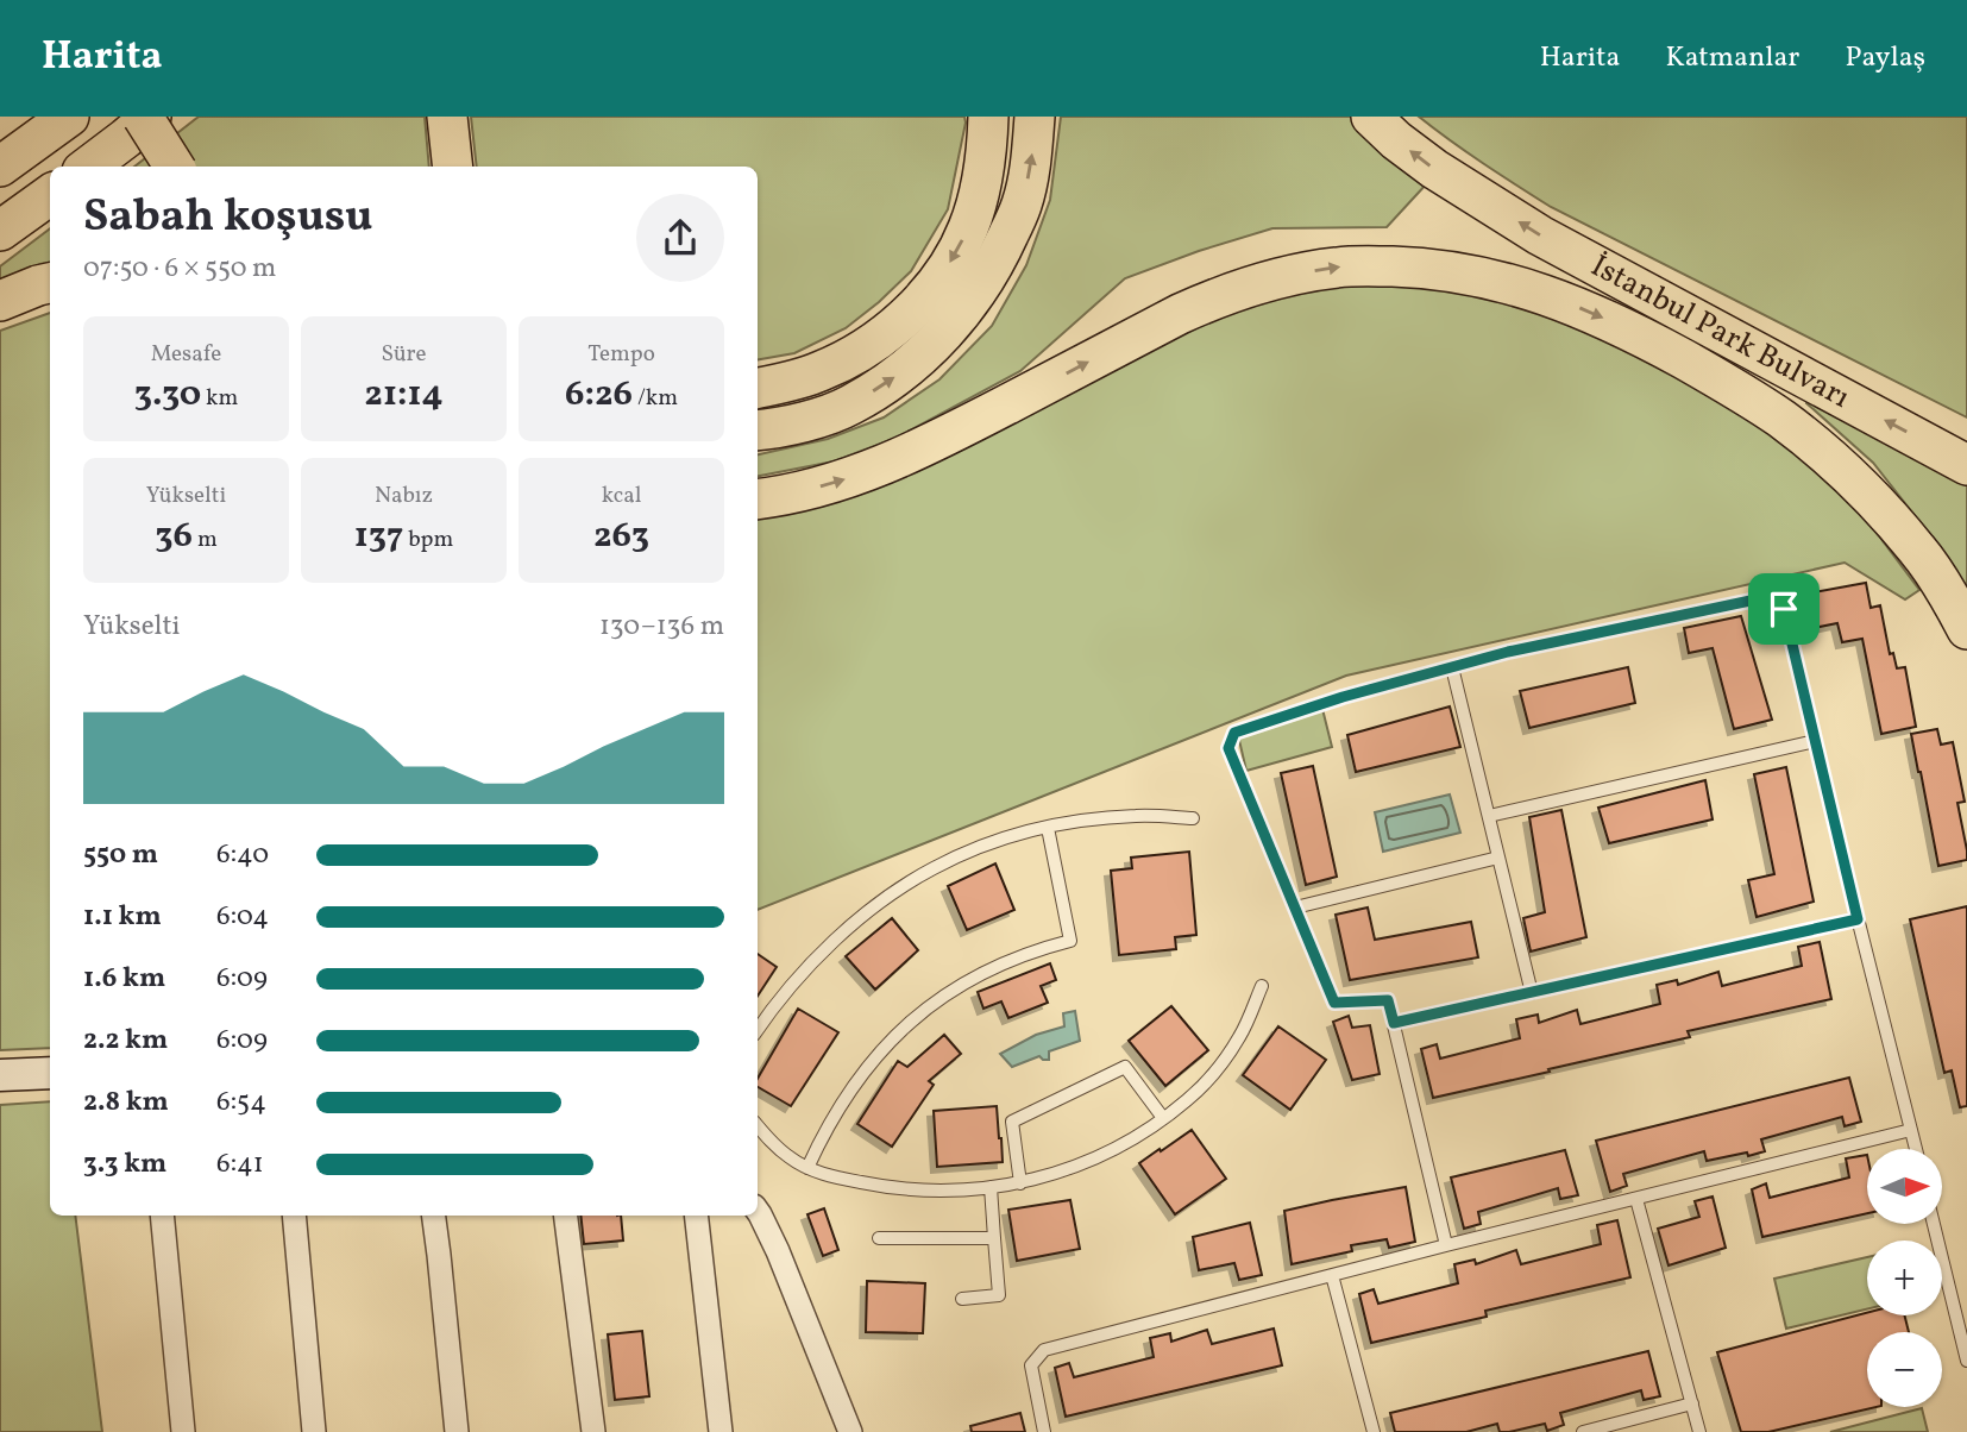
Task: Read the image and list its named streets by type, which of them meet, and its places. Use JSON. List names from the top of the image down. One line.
{"streets":{"highway":["İstanbul Park Bulvarı"]},"one_way":["İstanbul Park Bulvarı"],"north":"right","page":{"header":"Harita","nav":["Harita","Katmanlar","Paylaş"],"heading":["Sabah koşusu","07:50 · 6 × 550 m"],"stats":[["Mesafe","3.30 km"],["Süre","21:14"],["Tempo","6:26 /km"],["Yükselti","36 m"],["Nabız","137 bpm"],["kcal","263"]],"chart":["Yükselti","130–136 m"],"list":[{"name":"550 m","note":"6:40"},{"name":"1.1 km","note":"6:04"},{"name":"1.6 km","note":"6:09"},{"name":"2.2 km","note":"6:09"},{"name":"2.8 km","note":"6:54"},{"name":"3.3 km","note":"6:41"}],"map_buttons":["+","−"]}}
